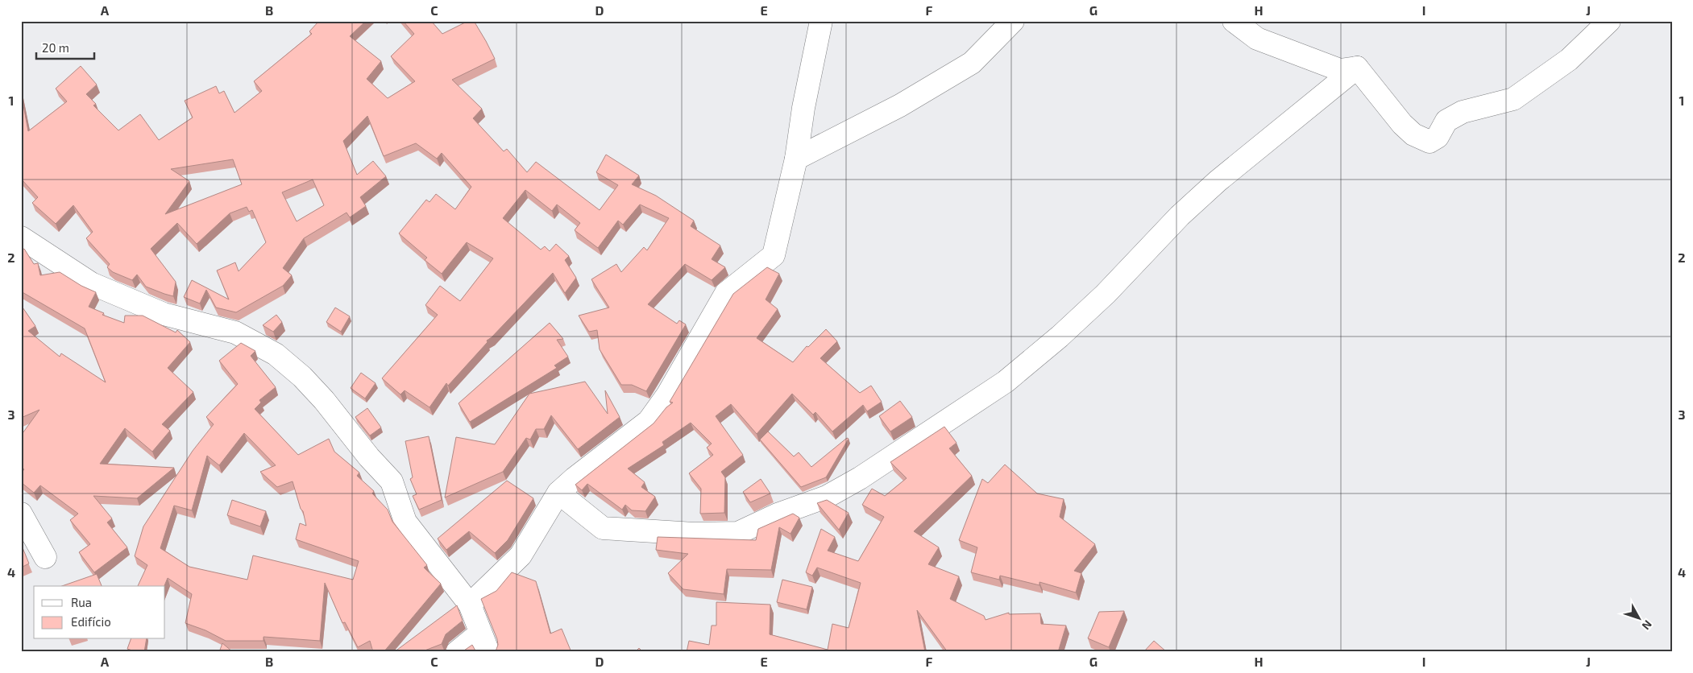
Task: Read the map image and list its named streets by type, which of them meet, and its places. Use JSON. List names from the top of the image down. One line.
{"legend":["Rua","Edifício"],"scale_bar":"20 m","north":"bottom right","grid":{"columns":["A","B","C","D","E","F","G","H","I","J"],"rows":["1","2","3","4"]}}
